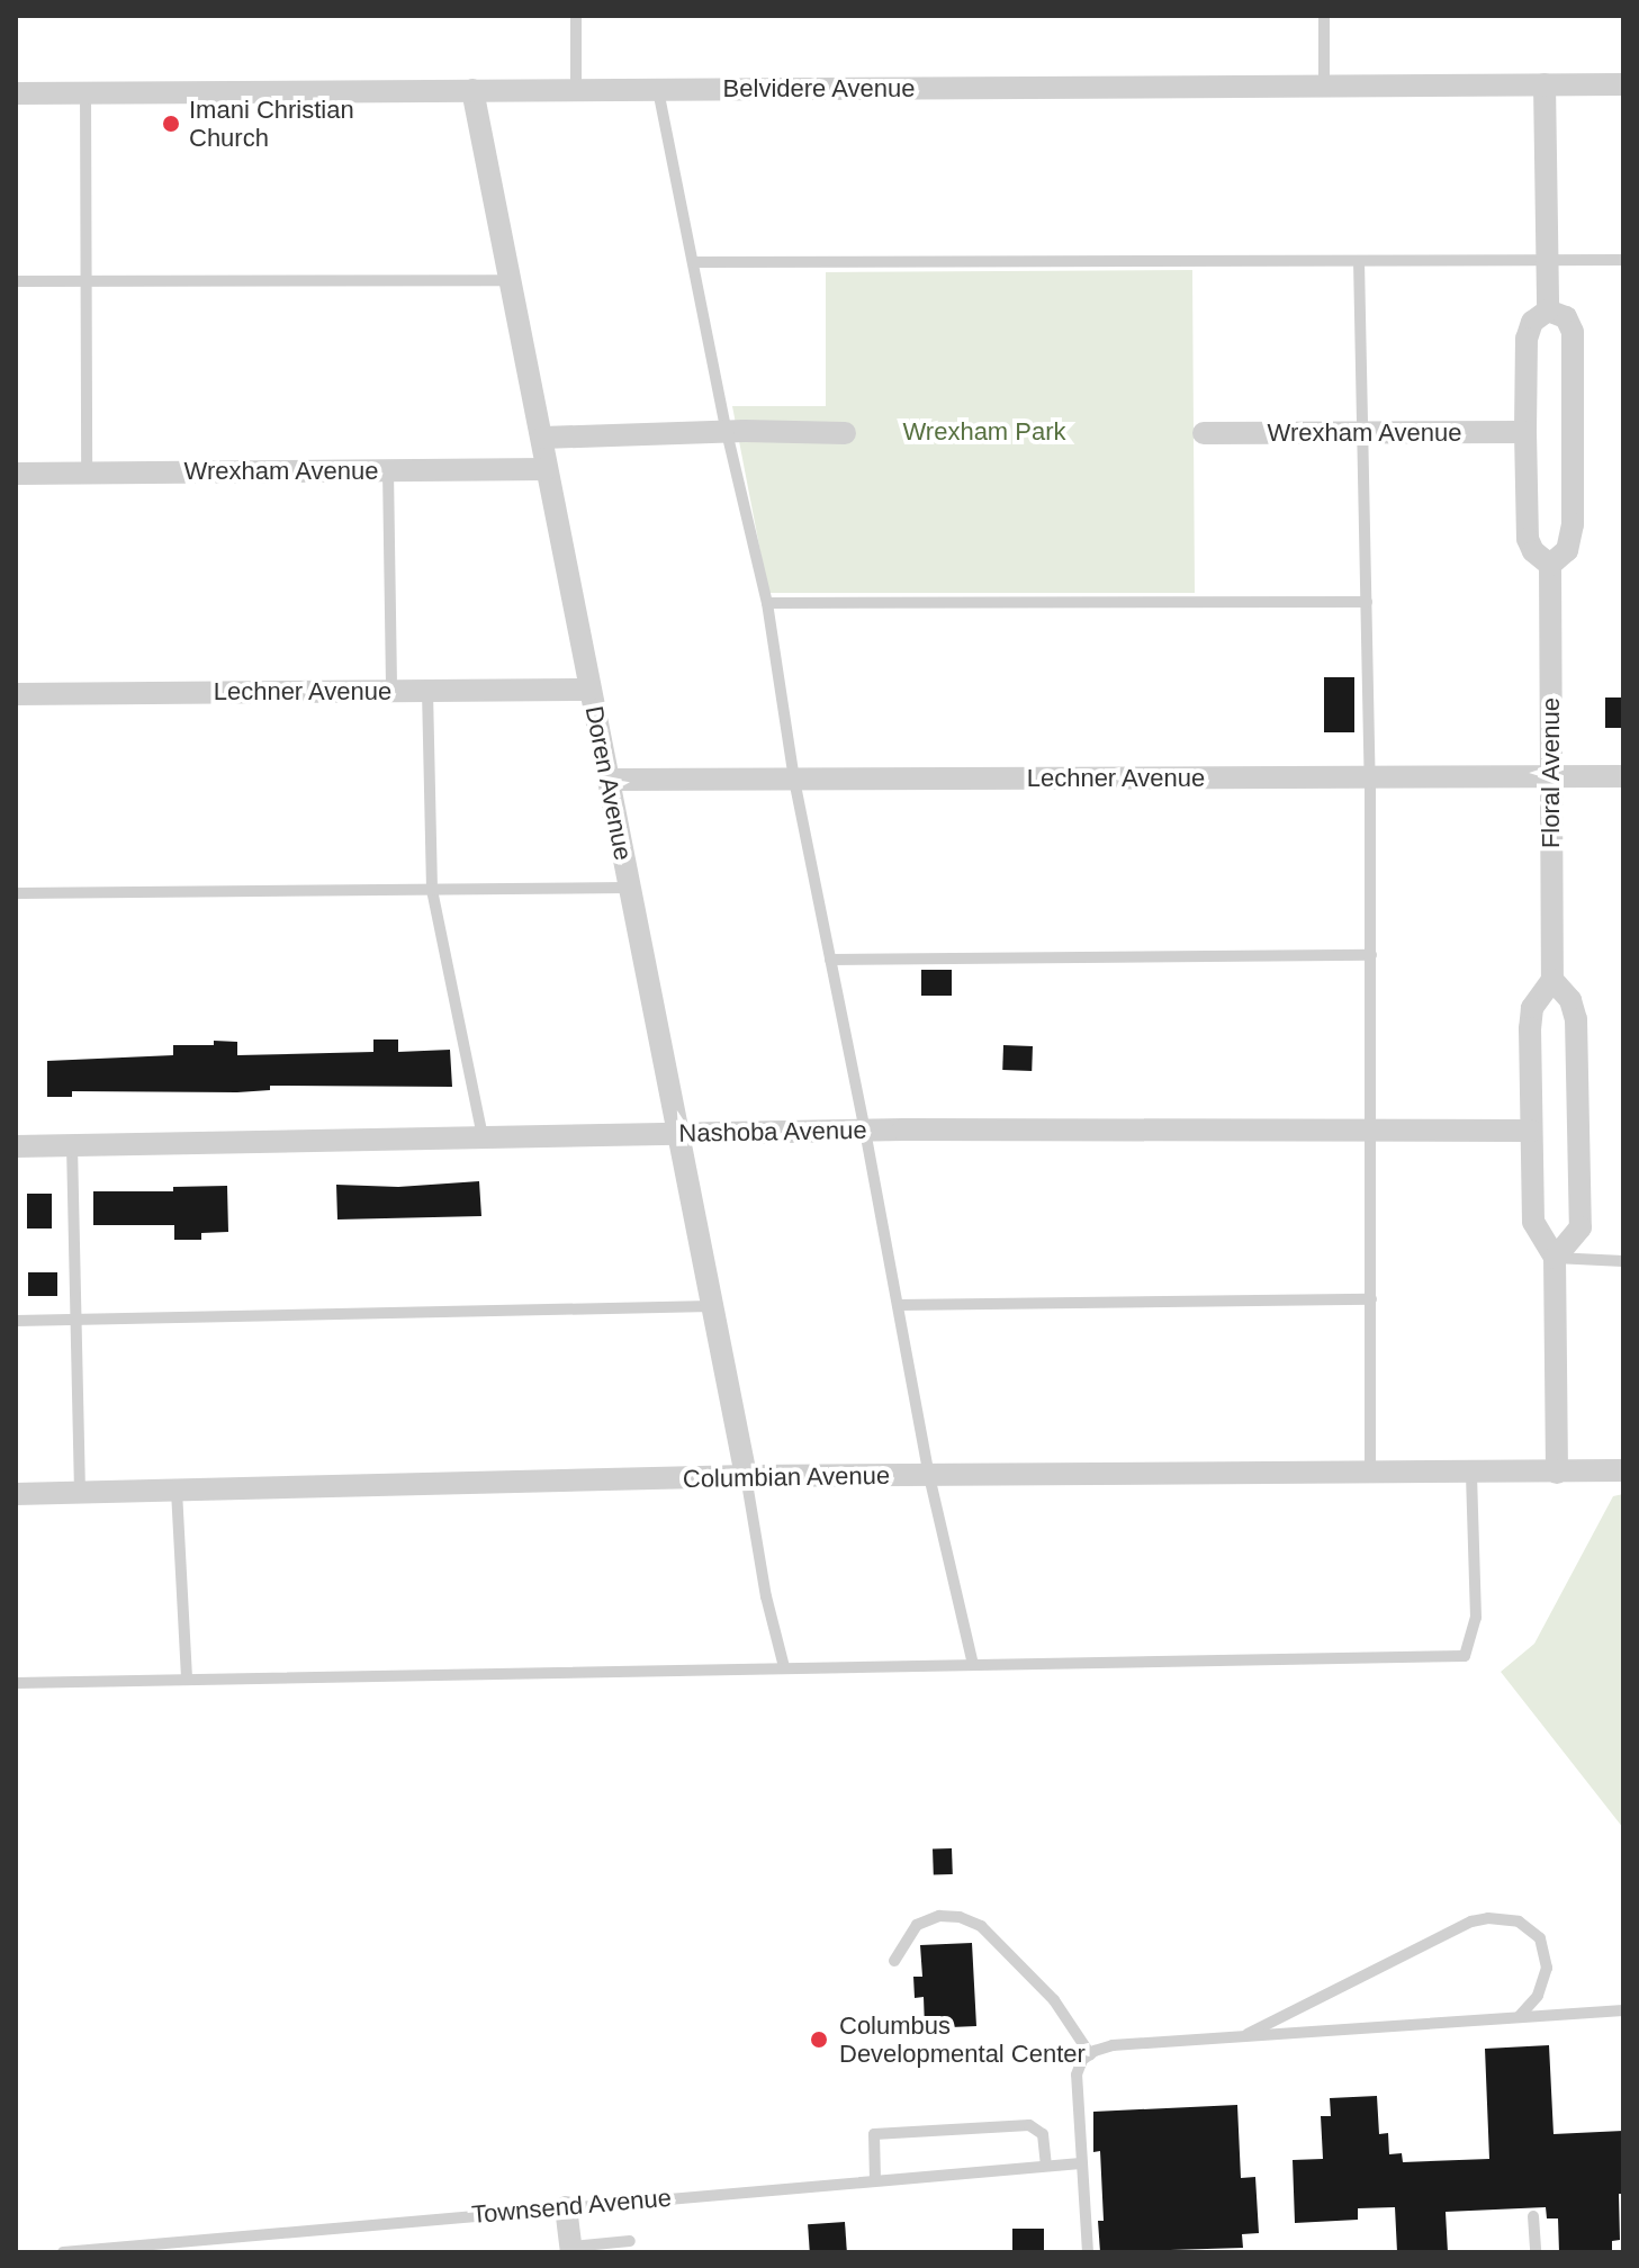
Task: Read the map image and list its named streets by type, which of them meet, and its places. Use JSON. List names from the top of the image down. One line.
{"streets":{"street":["Belvidere Avenue","Wrexham Avenue","Lechner Avenue","Floral Avenue","Doren Avenue","Nashoba Avenue","Columbian Avenue"],"lane":["Townsend Avenue"]},"crossings":[["Belvidere Avenue","Doren Avenue"],["Wrexham Avenue","Doren Avenue"],["Lechner Avenue","Floral Avenue"],["Lechner Avenue","Doren Avenue"],["Floral Avenue","Nashoba Avenue"],["Floral Avenue","Columbian Avenue"],["Doren Avenue","Nashoba Avenue"],["Doren Avenue","Columbian Avenue"]],"parks":["Wrexham Park"],"places":["Imani Christian Church","Columbus Developmental Center"]}
